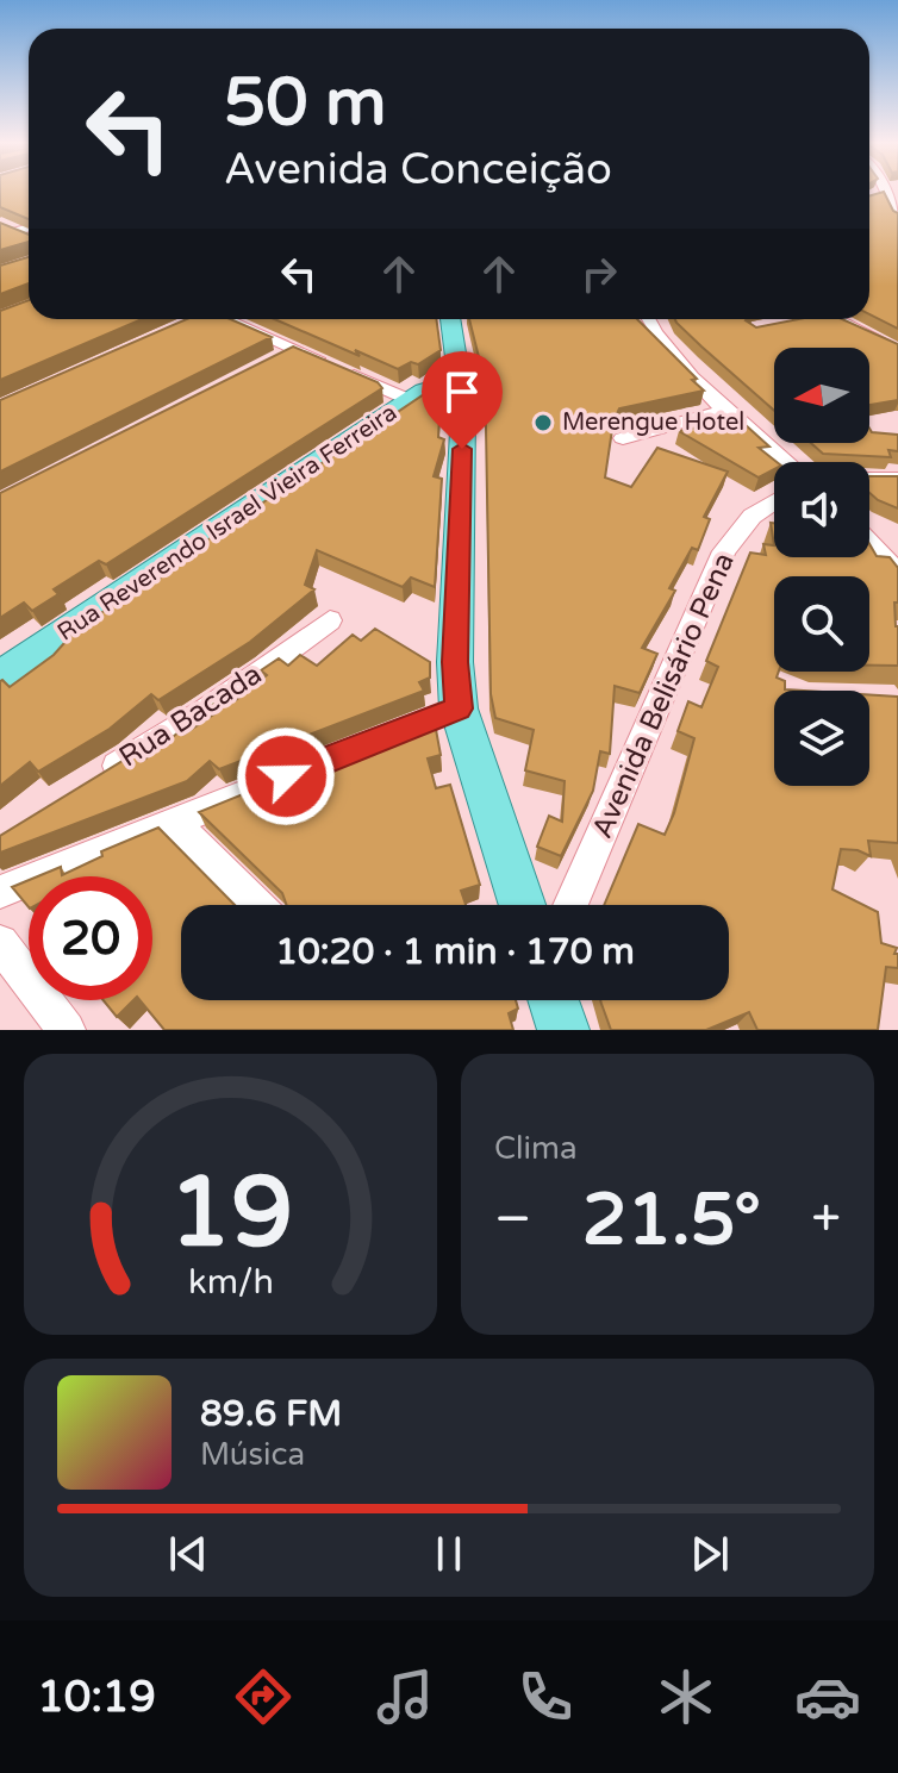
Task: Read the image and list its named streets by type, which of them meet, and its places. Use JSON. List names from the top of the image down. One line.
{"streets":{"main road":["Rua Reverendo Israel Vieira Ferreira"],"street":["Avenida Belisário Pena","Rua Bacada"]},"places":["Merengue Hotel"],"north":"left","page":{"turn":["50 m","Avenida Conceição"],"limit":"20","trip":"10:20 · 1 min · 170 m","tile":"Clima","heat":["−","21.5°","+"],"song":["89.6 FM","Música"],"tabs":"10:19","gauge":["19","km/h"]}}
